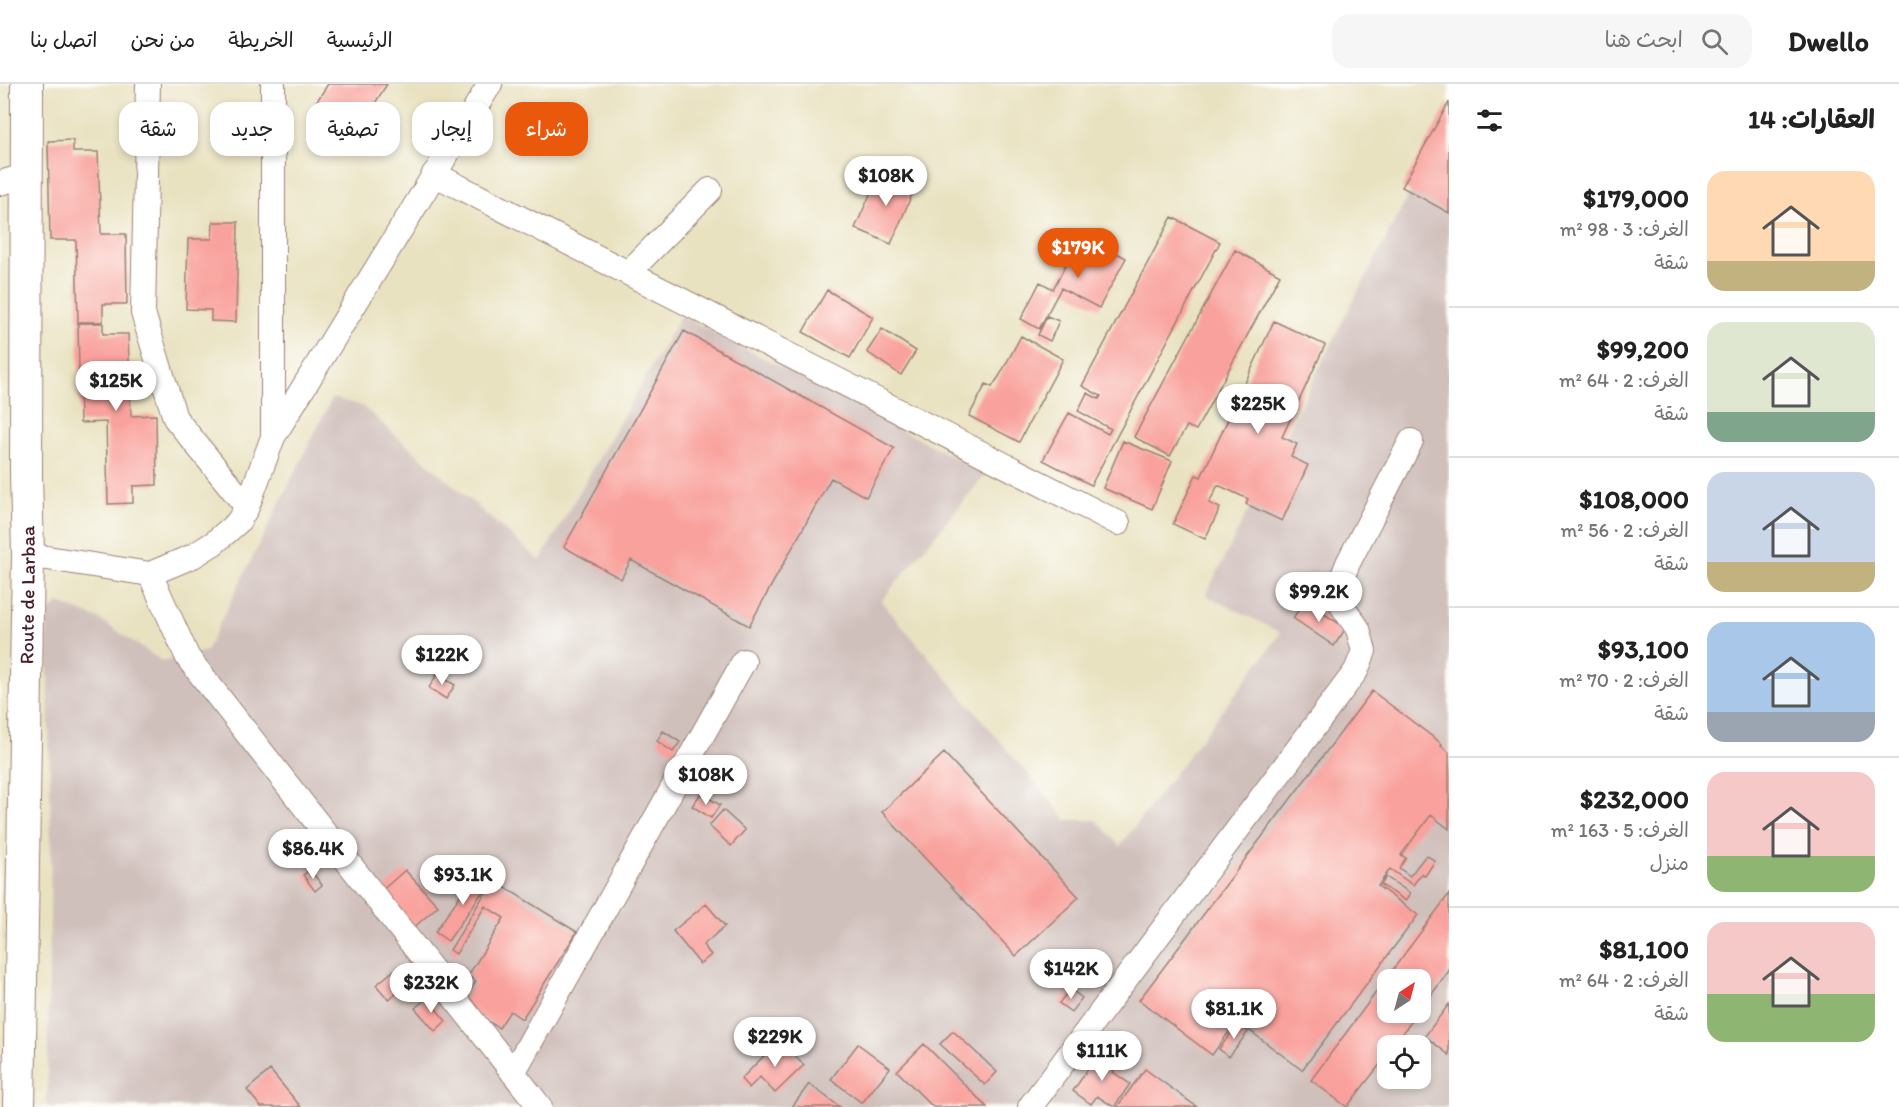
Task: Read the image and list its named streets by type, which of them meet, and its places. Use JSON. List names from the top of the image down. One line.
{"streets":{"main road":["Route de Larbaa"]},"north":"top right","page":{"header":"Dwello","search":"ابحث هنا","nav":["الرئيسية","الخريطة","من نحن","اتصل بنا"],"heading":"العقارات: 14","chip":["شراء","إيجار","تصفية","جديد","شقة"],"list":[{"name":"$179,000","note":"الغرف: 3 · 98 m² · شقة"},{"name":"$99,200","note":"الغرف: 2 · 64 m² · شقة"},{"name":"$108,000","note":"الغرف: 2 · 56 m² · شقة"},{"name":"$93,100","note":"الغرف: 2 · 70 m² · شقة"},{"name":"$232,000","note":"الغرف: 5 · 163 m² · منزل"},{"name":"$81,100","note":"الغرف: 2 · 64 m² · شقة"}],"price":["$108K","$179K","$125K","$225K","$99.2K","$122K","$108K","$86.4K","$93.1K","$142K","$232K","$81.1K","$229K","$111K"]}}
